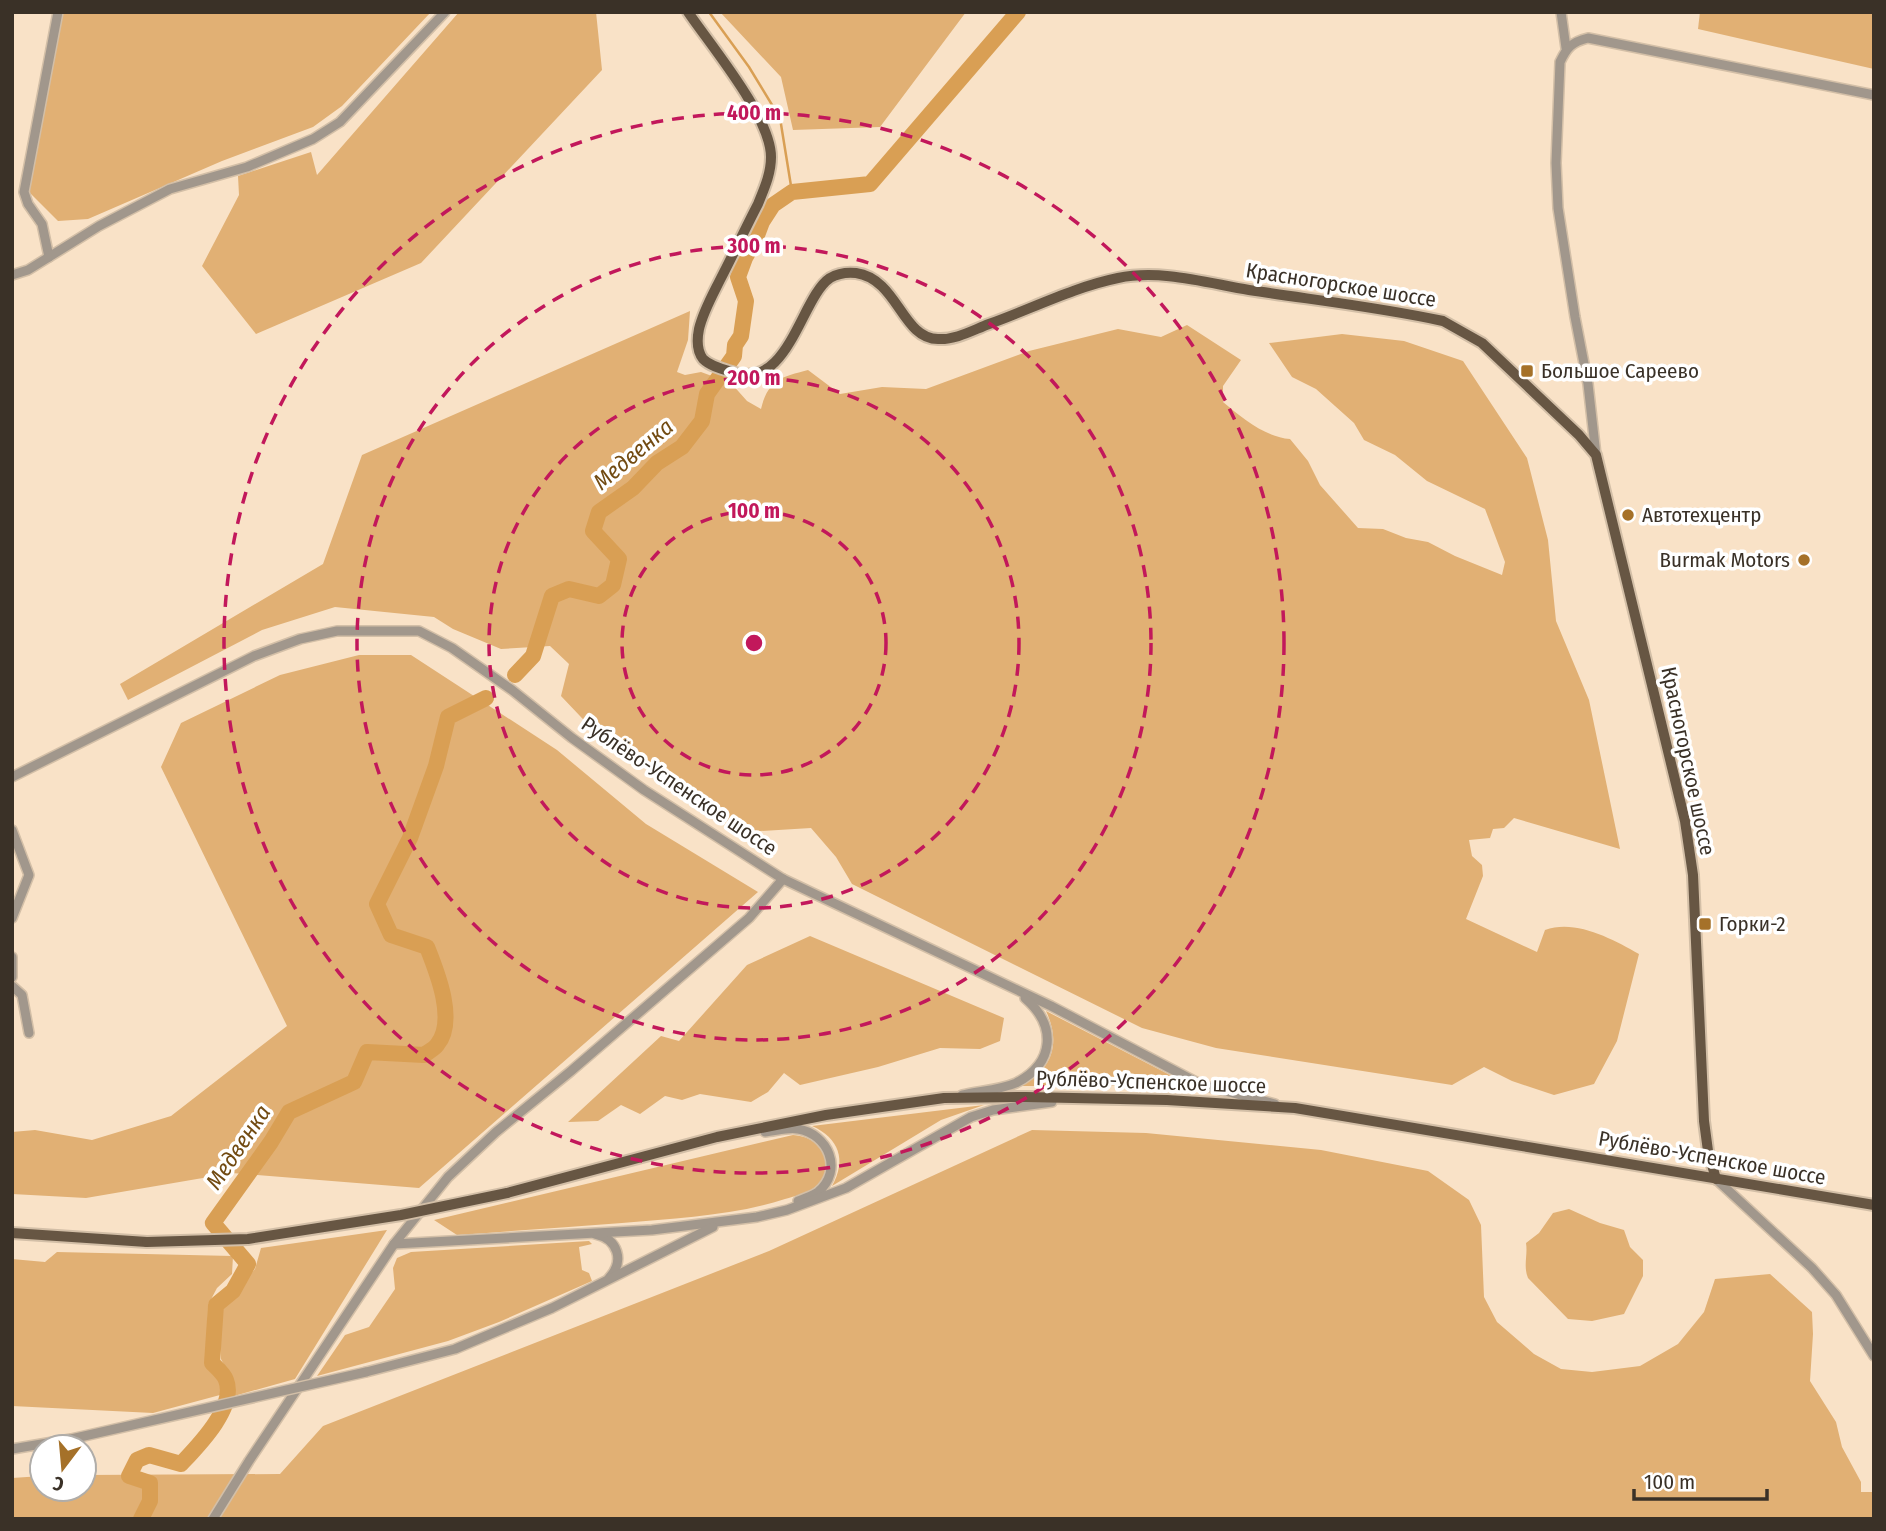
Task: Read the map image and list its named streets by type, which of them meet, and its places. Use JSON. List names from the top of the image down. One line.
{"streets":{"main road":["Красногорское шоссе","Рублёво-Успенское шоссе"]},"crossings":[["Красногорское шоссе","Рублёво-Успенское шоссе"]],"water":["Медвенка"],"places":{"transit":["Большое Сареево","Горки-2"],"other":["Автотехцентр","Burmak Motors"]},"scale_bar":"100 m","north":"bottom","rings":["400 m","300 m","200 m","100 m"]}
